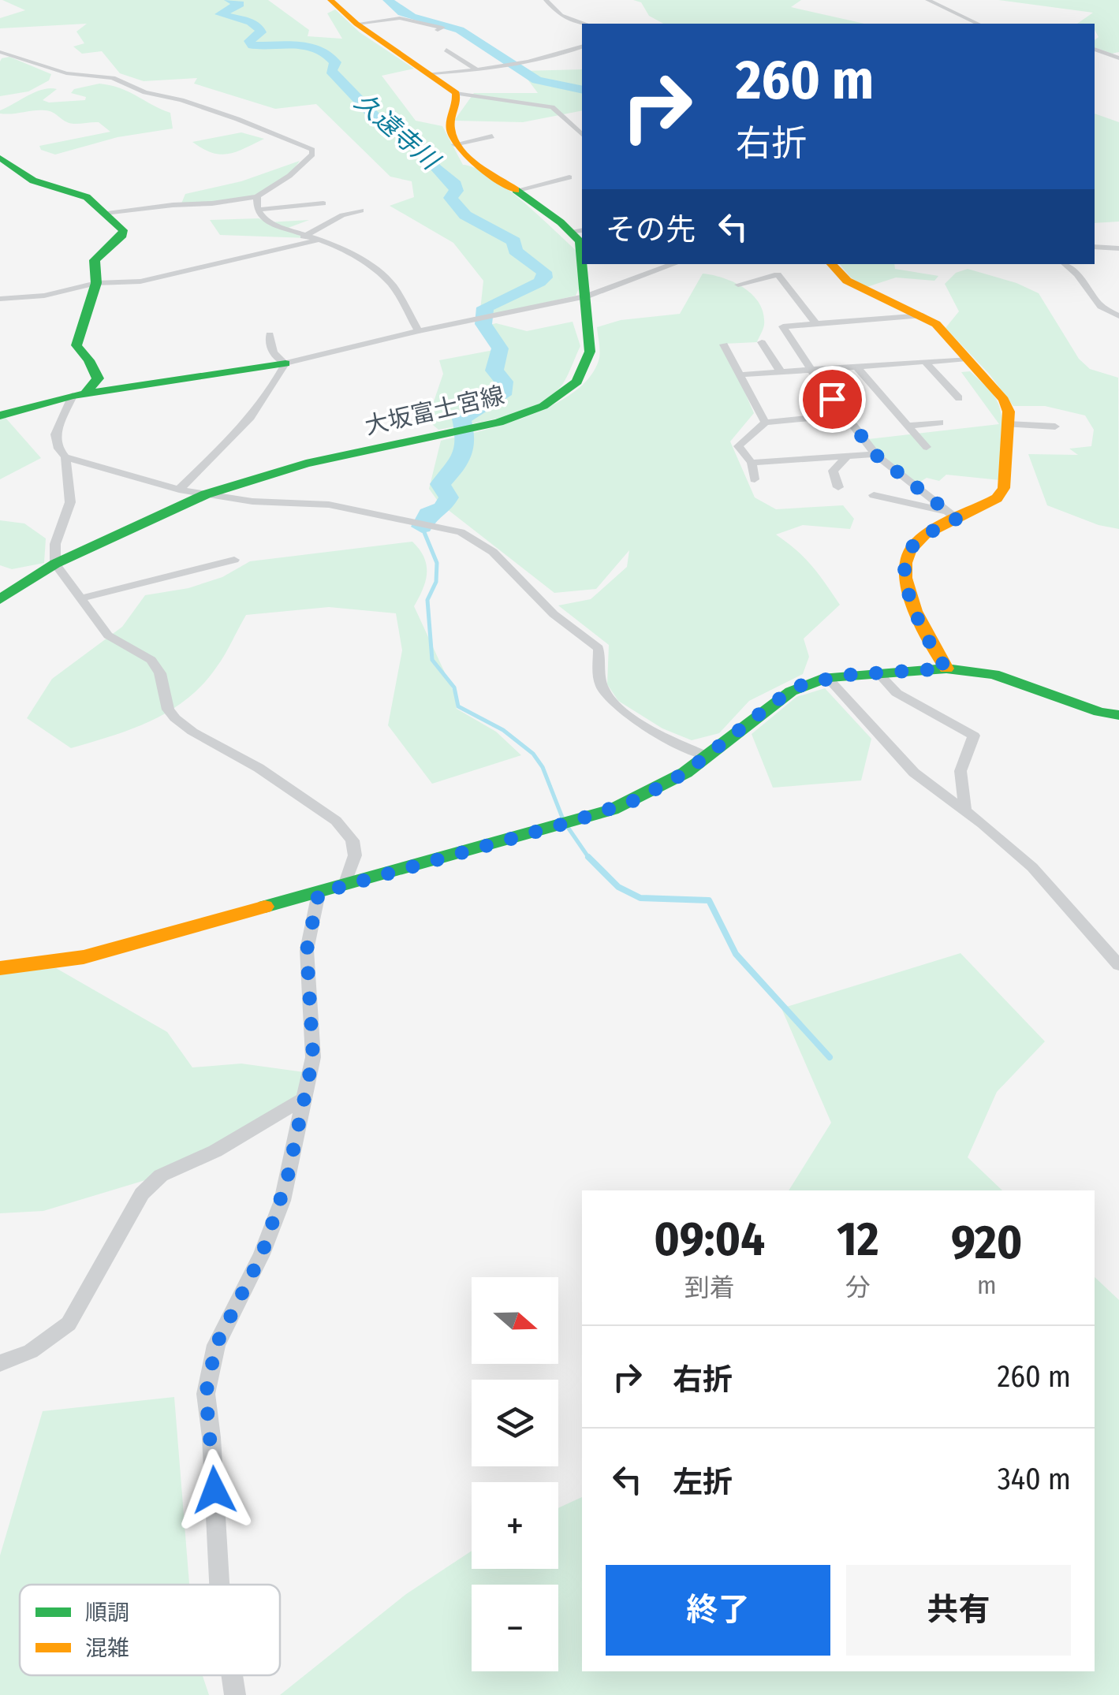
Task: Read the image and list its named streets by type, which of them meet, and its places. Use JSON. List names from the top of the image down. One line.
{"streets":{"street":["大坂富士宮線"]},"water":["久遠寺川"],"legend":["順調","混雑"],"north":"right","page":{"turn":["260 m","右折"],"then":"その先","eta":["09:04","到着","12","分","920","m"],"map_buttons":["+","−"],"list":[{"name":"右折","value":"260 m"},{"name":"左折","value":"340 m"}],"buttons":["終了","共有"]}}
